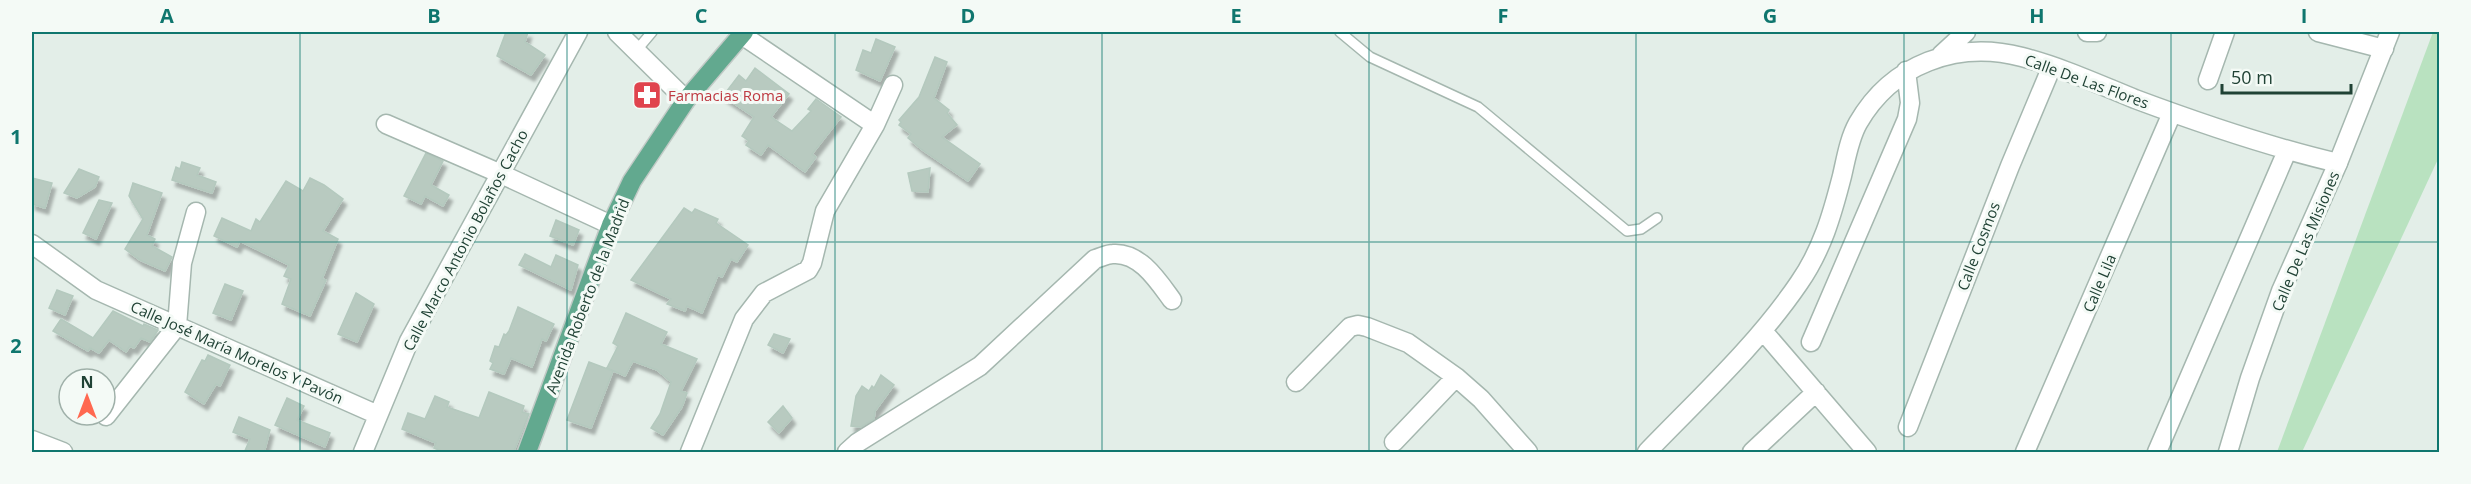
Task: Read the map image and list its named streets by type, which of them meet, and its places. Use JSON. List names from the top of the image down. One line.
{"streets":{"main road":["Avenida Roberto de la Madrid"],"street":["Calle De Las Flores","Calle Marco Antonio Bolaños Cacho","Calle De Las Misiones","Calle Cosmos","Calle Lila","Calle José María Morelos Y Pavón"]},"crossings":[["Calle De Las Flores","Calle De Las Misiones"],["Calle De Las Flores","Calle Cosmos"],["Calle De Las Flores","Calle Lila"],["Calle Marco Antonio Bolaños Cacho","Calle José María Morelos Y Pavón"]],"places":{"pharmacy":["Farmacias Roma"]},"scale_bar":"50 m","north":"top","grid":{"columns":["A","B","C","D","E","F","G","H","I"],"rows":["1","2"]}}
